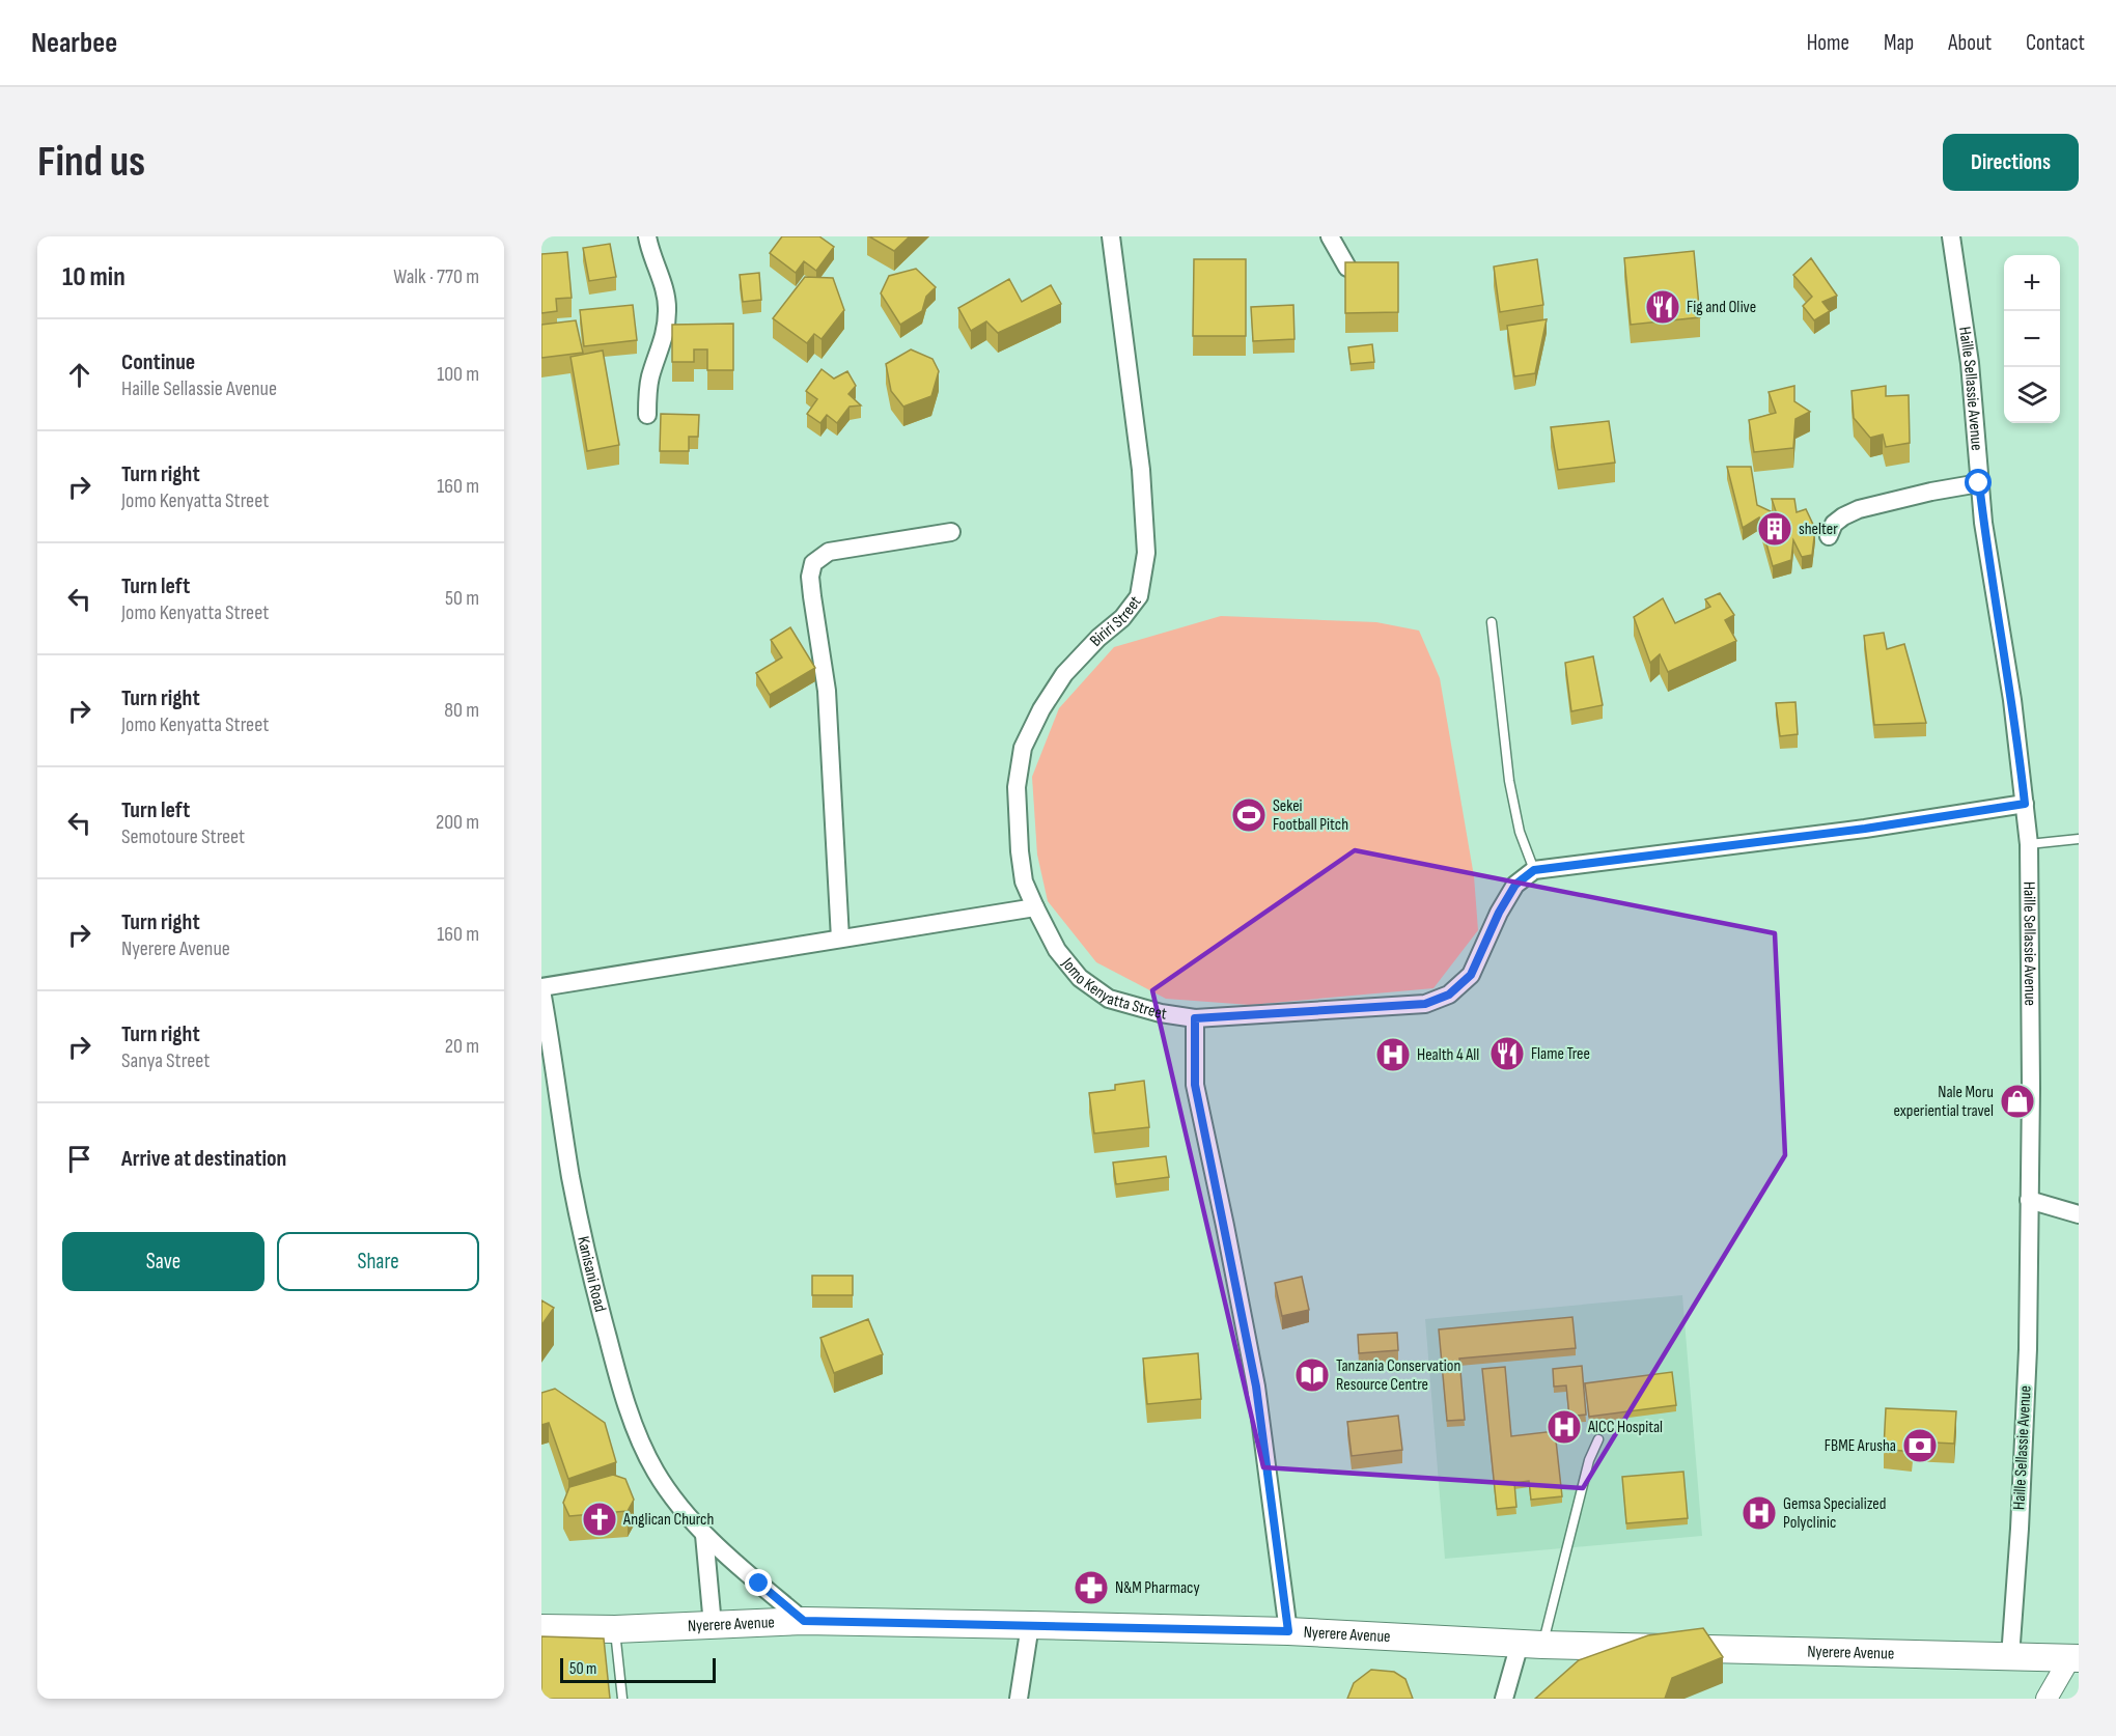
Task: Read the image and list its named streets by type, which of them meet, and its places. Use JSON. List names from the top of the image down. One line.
{"streets":{"main road":["Nyerere Avenue"],"street":["Haille Sellassie Avenue","Biriri Street","Jomo Kenyatta Street","Kanisani Road"]},"crossings":[["Haille Sellassie Avenue","Nyerere Avenue"],["Biriri Street","Jomo Kenyatta Street"],["Kanisani Road","Nyerere Avenue"]],"places":{"restaurant":["Fig and Olive","Flame Tree"],"building":["shelter"],"sports":["Sekei Football Pitch"],"hospital":["Health 4 All","AICC Hospital","Gemsa Specialized Polyclinic"],"shop":["Nale Moru experiential travel"],"library":["Tanzania Conservation Resource Centre"],"bank":["FBME Arusha"],"church":["Anglican Church"],"pharmacy":["N&M Pharmacy"]},"scale_bar":"50 m","page":{"header":"Nearbee","nav":["Home","Map","About","Contact"],"buttons":["Directions",["Save","Share"]],"title":"Find us","heading":["10 min","Walk · 770 m"],"map_buttons":["+","−"],"list":[["Continue","Haille Sellassie Avenue","100 m"],["Turn right","Jomo Kenyatta Street","160 m"],["Turn left","Jomo Kenyatta Street","50 m"],["Turn right","Jomo Kenyatta Street","80 m"],["Turn left","Semotoure Street","200 m"],["Turn right","Nyerere Avenue","160 m"],["Turn right","Sanya Street","20 m"],"Arrive at destination"],"scale":"50 m"}}
